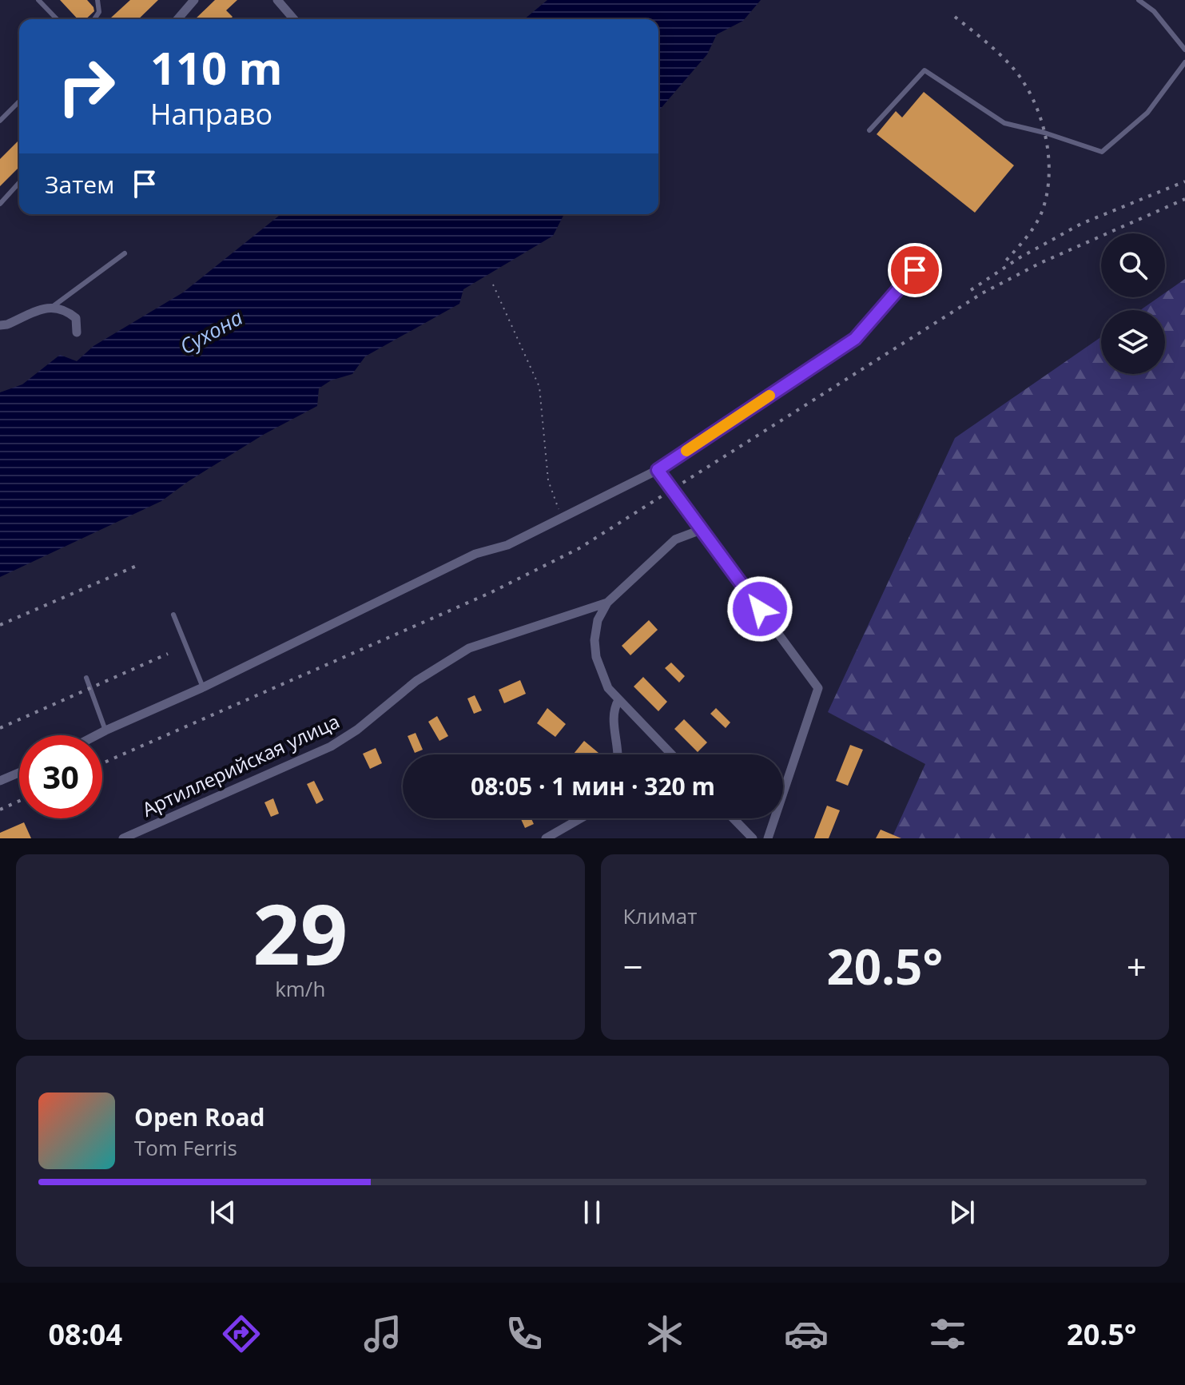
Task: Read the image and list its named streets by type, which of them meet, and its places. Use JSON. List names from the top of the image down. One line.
{"streets":{"street":["Артиллерийская улица"]},"water":["Сухона"],"page":{"turn":["110 m","Направо"],"then":"Затем","limit":"30","trip":"08:05 · 1 мин · 320 m","tile":[["29","km/h"],"Климат"],"heat":["−","20.5°","+"],"song":["Open Road","Tom Ferris"],"tabs":["08:04","20.5°"]}}
